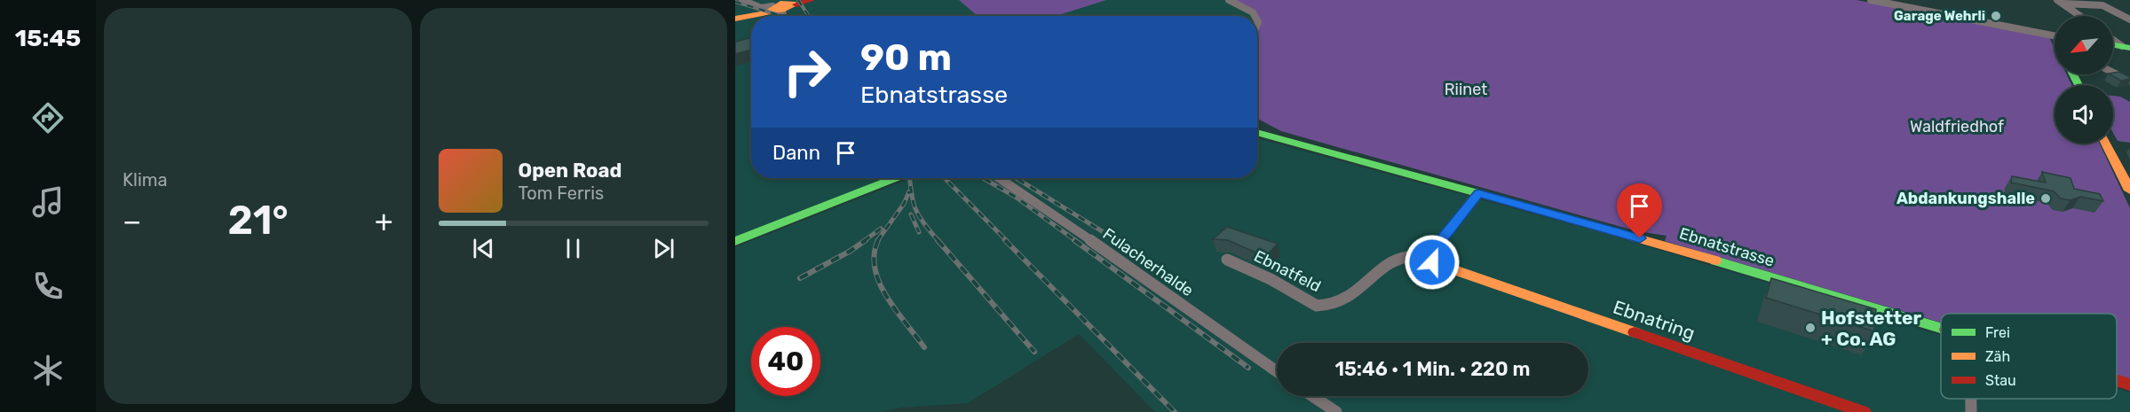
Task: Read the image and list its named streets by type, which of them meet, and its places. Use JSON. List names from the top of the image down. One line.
{"streets":{"street":["Ebnatstrasse","Fulacherhalde","Ebnatfeld","Ebnatring"]},"crossings":[["Ebnatfeld","Ebnatring"]],"parks":["Riinet","Waldfriedhof"],"places":["Garage Wehrli","Abdankungshalle","Hofstetter + Co. AG"],"legend":["Frei","Zäh","Stau"],"north":"bottom left","page":{"tabs":"15:45","tile":"Klima","turn":["90 m","Ebnatstrasse"],"then":"Dann","song":["Open Road","Tom Ferris"],"heat":["−","21°","+"],"limit":"40","trip":"15:46 · 1 Min. · 220 m"}}
